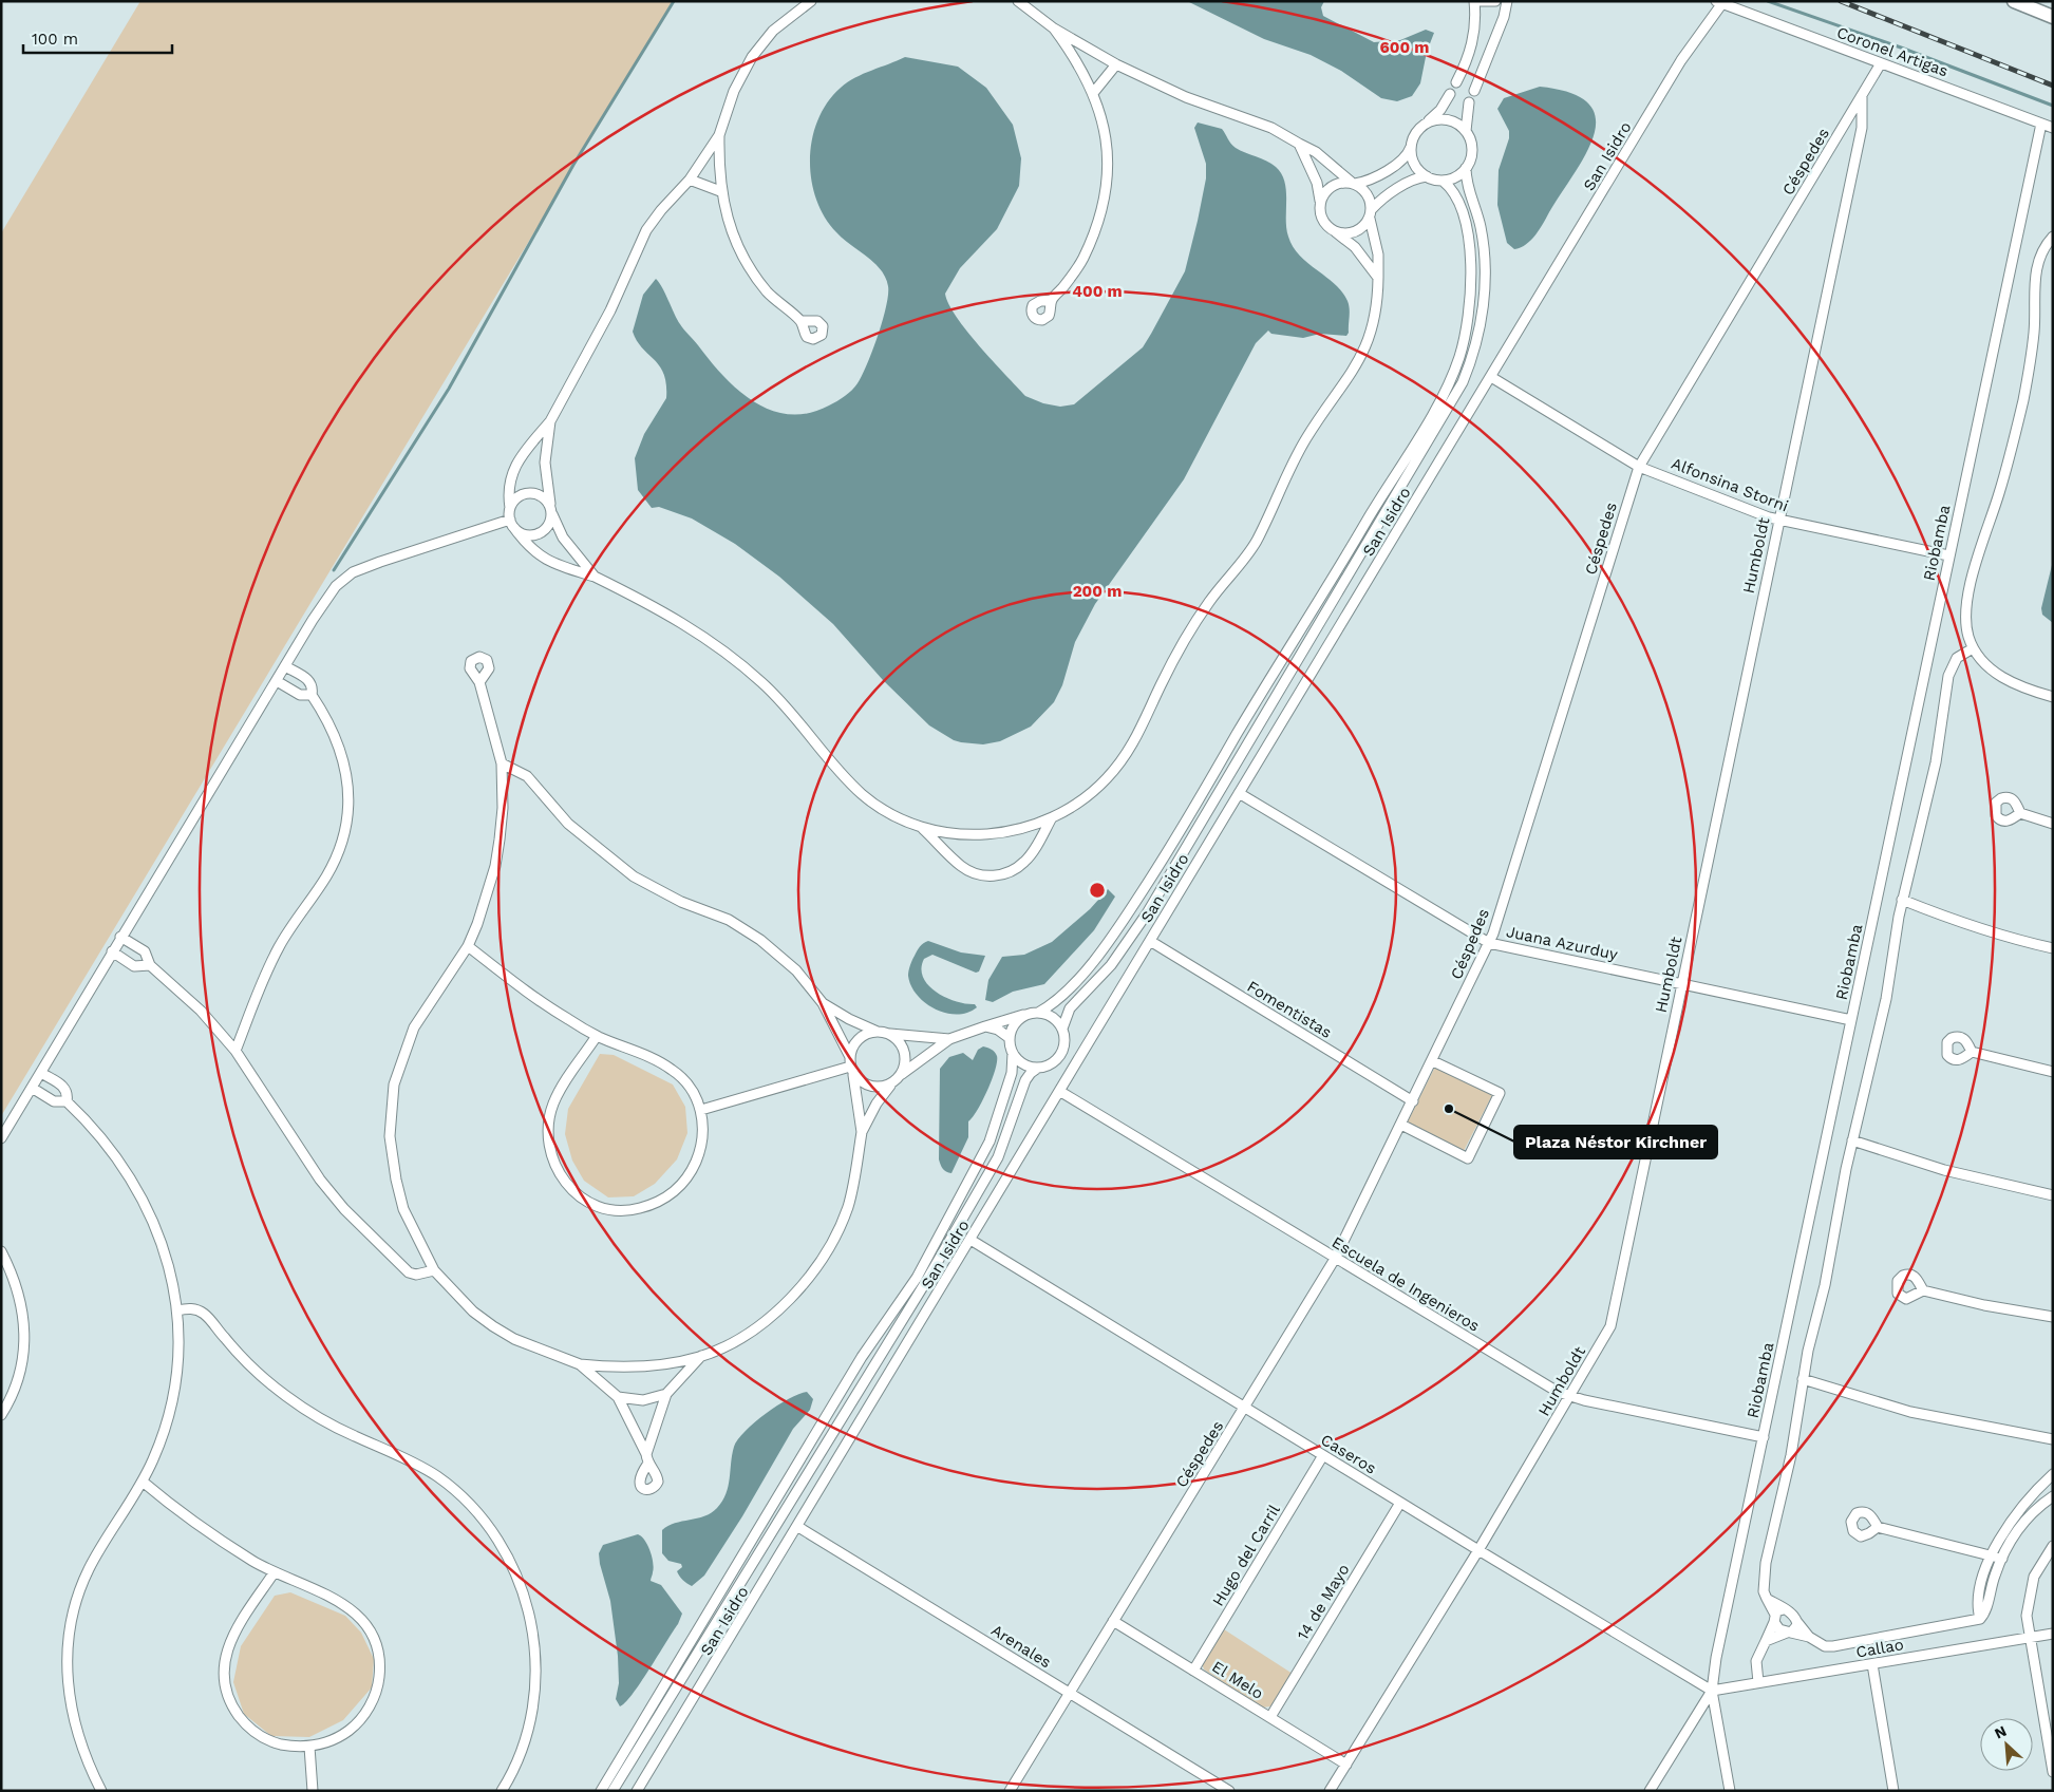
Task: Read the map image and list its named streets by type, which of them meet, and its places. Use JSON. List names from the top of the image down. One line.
{"streets":{"street":["Coronel Artigas","San Isidro","Céspedes","Alfonsina Storni","Riobamba","Humboldt","Juana Azurduy","Fomentistas","Escuela de Ingenieros","Caseros","Hugo del Carril","14 de Mayo","Arenales","Callao","El Melo"]},"crossings":[["Coronel Artigas","San Isidro"],["Coronel Artigas","Céspedes"],["Coronel Artigas","Riobamba"],["San Isidro","Alfonsina Storni"],["San Isidro","Juana Azurduy"],["San Isidro","Fomentistas"],["San Isidro","Escuela de Ingenieros"],["San Isidro","Caseros"],["San Isidro","Arenales"],["Céspedes","Alfonsina Storni"],["Céspedes","Humboldt"],["Céspedes","Juana Azurduy"],["Céspedes","Fomentistas"],["Céspedes","Escuela de Ingenieros"],["Céspedes","Caseros"],["Céspedes","Arenales"],["Céspedes","El Melo"],["Alfonsina Storni","Riobamba"],["Alfonsina Storni","Humboldt"],["Riobamba","Juana Azurduy"],["Riobamba","Escuela de Ingenieros"],["Riobamba","Caseros"],["Riobamba","Callao"],["Humboldt","Juana Azurduy"],["Humboldt","Escuela de Ingenieros"],["Humboldt","Caseros"],["Humboldt","El Melo"],["Caseros","Hugo del Carril"],["Caseros","14 de Mayo"],["Caseros","Callao"],["Hugo del Carril","El Melo"],["14 de Mayo","El Melo"]],"places":["Plaza Néstor Kirchner"],"scale_bar":"100 m","north":"top left","rings":["600 m","400 m","200 m"]}
